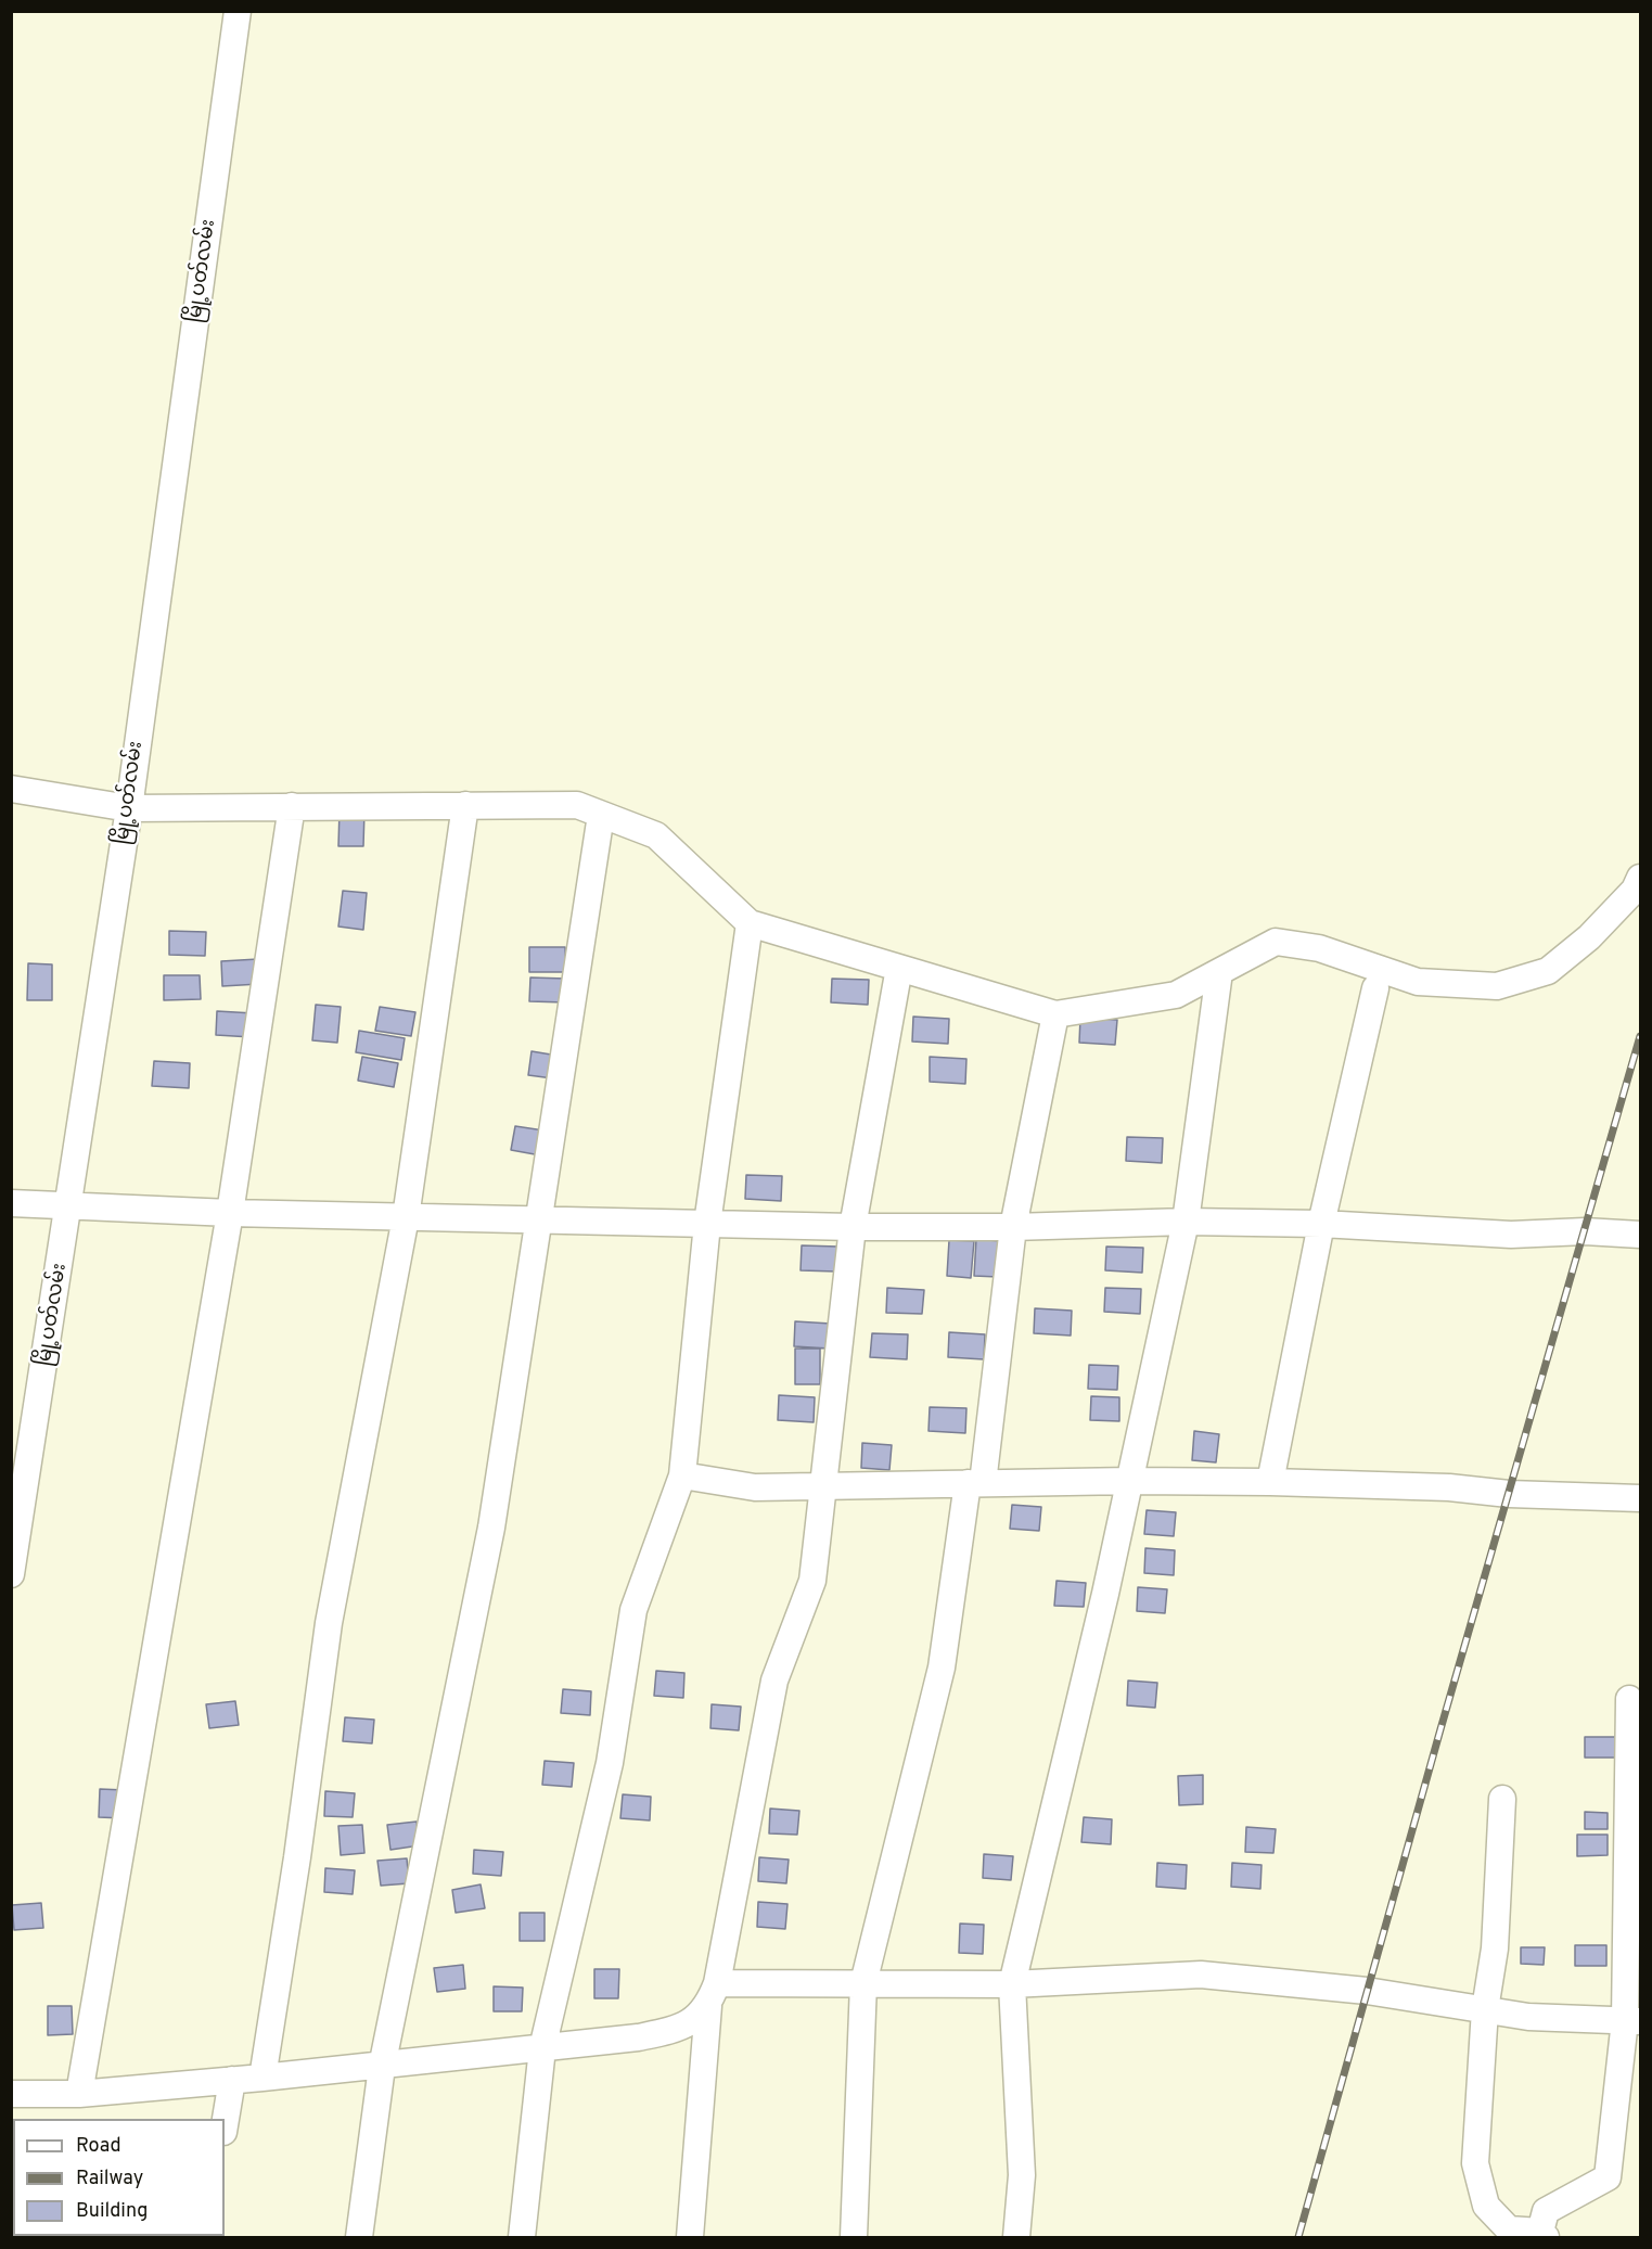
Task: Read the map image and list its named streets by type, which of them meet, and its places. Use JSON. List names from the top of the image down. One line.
{"streets":{"street":["မြို့ပတ်လမ်း"]},"legend":["Road","Railway","Building"]}
